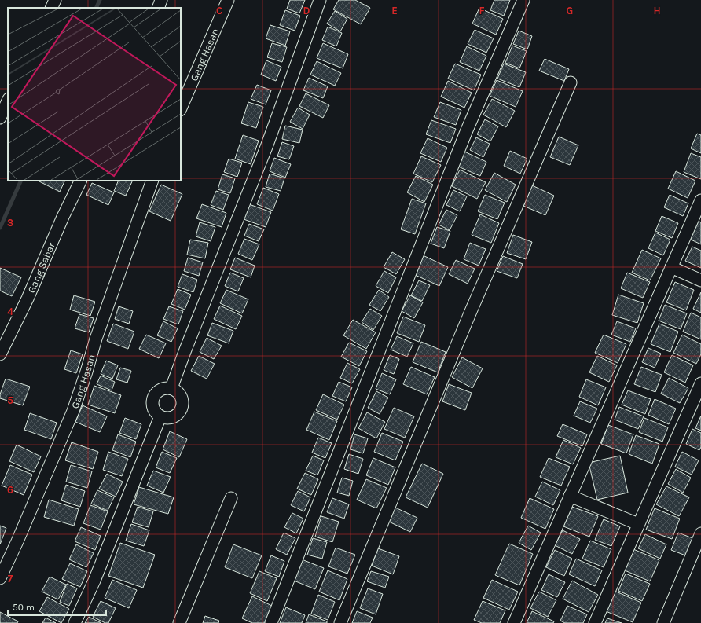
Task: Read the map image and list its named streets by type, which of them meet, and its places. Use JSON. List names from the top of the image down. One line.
{"streets":{"street":["Gang Hasan","Gang Sabar"]},"scale_bar":"50 m","grid":{"columns":["C","D","E","F","G","H"],"rows":["3","4","5","6","7"]}}
